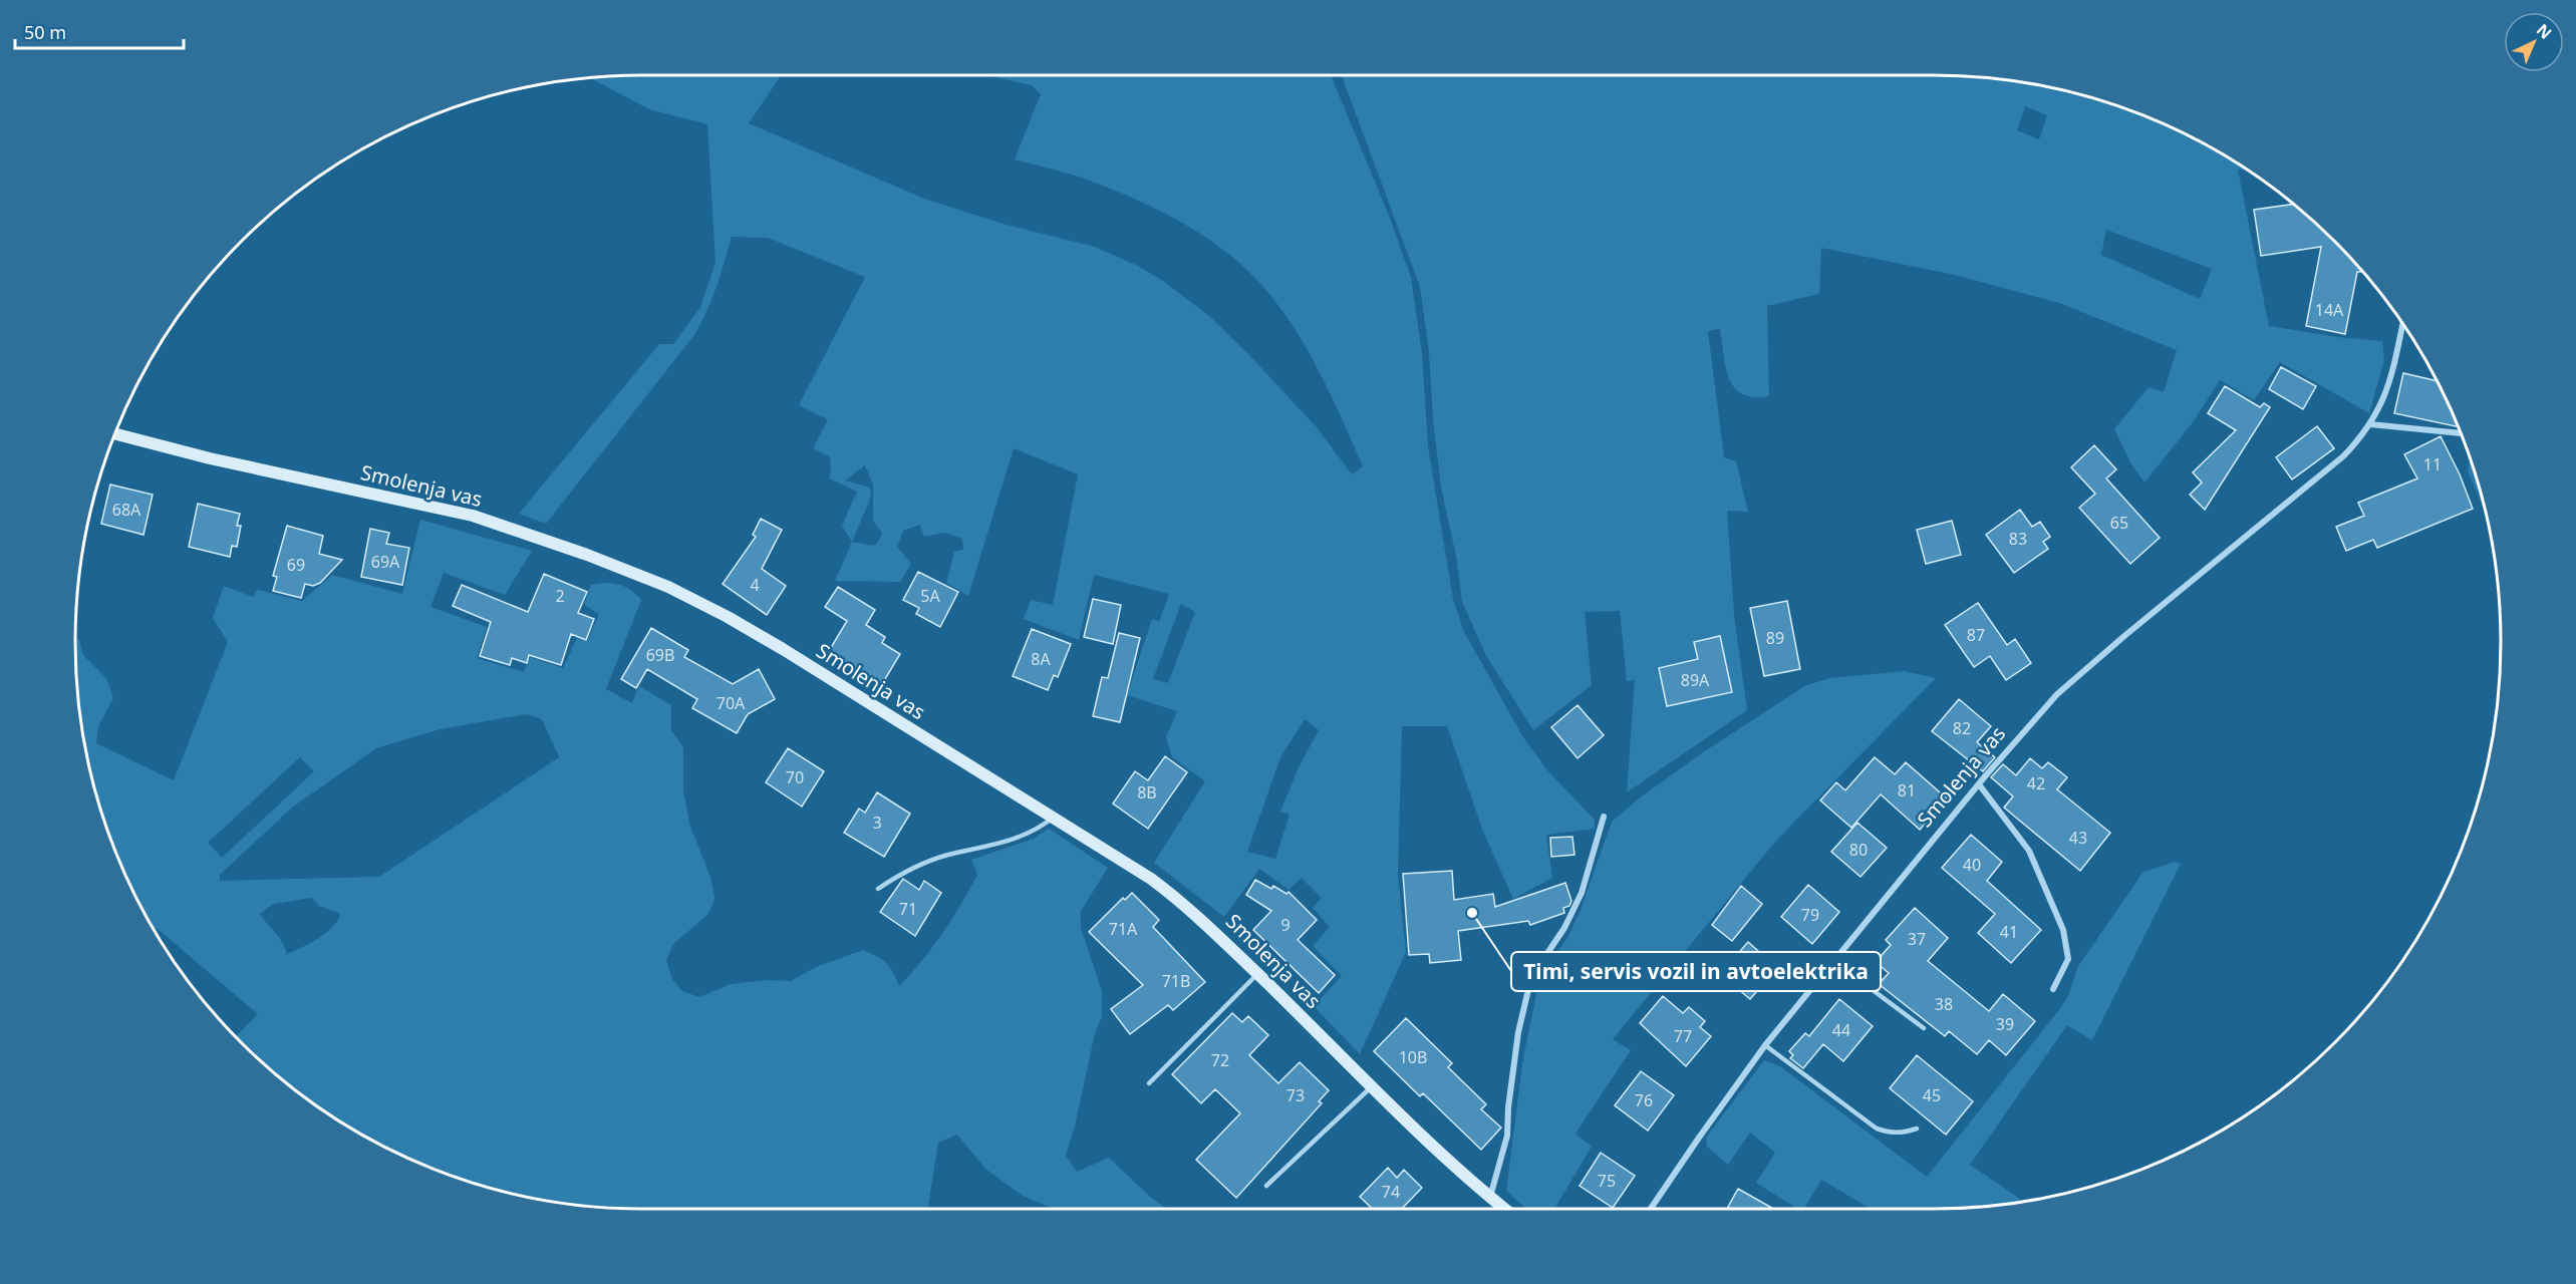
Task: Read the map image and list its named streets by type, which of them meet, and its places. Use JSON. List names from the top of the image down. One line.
{"streets":{"main road":["Smolenja vas"]},"places":["Timi, servis vozil in avtoelektrika"],"house_numbers":["14A","11","68A","65","83","69A","69","4","2","5A","87","89","69B","8A","89A","70A","82","70","42","81","8B","3","43","80","40","71","79","9","71A","41","37","71B","38","39","44","77","10B","72","73","45","76","75","74"],"scale_bar":"50 m","north":"top right"}
